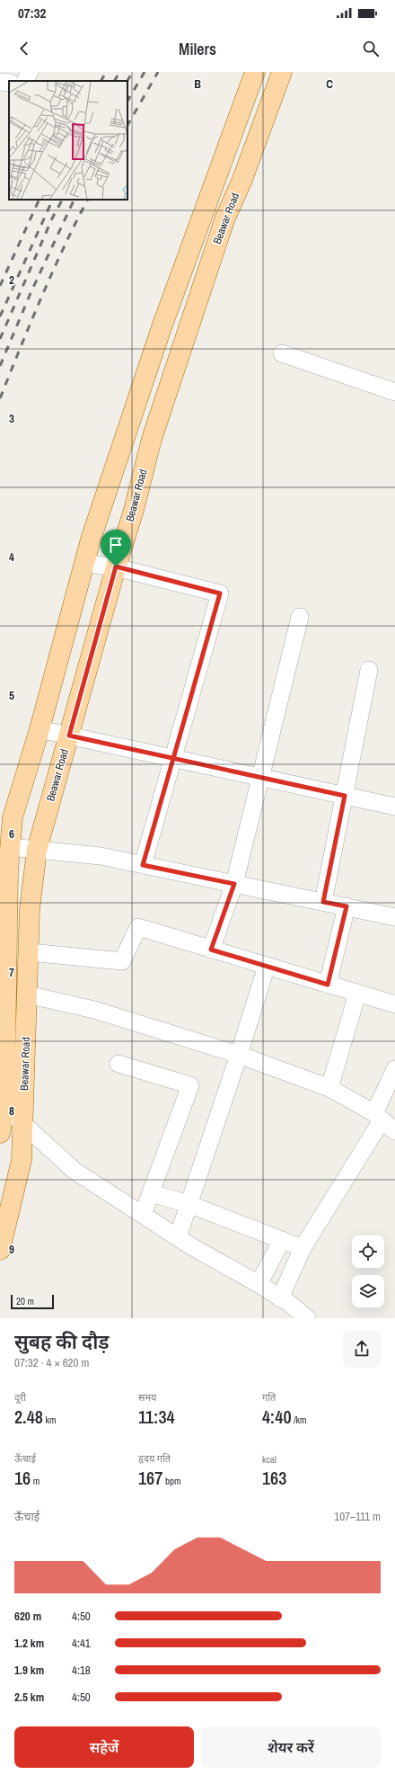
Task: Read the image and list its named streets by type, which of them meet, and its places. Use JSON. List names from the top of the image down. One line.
{"streets":{"main road":["Beawar Road"]},"scale_bar":"20 m","page":{"status":"07:32","header":"Milers","scale":"20 m","heading":["सुबह की दौड़","07:32 · 4 × 620 m"],"stats":[["दूरी","2.48 km"],["समय","11:34"],["गति","4:40 /km"],["ऊँचाई","16 m"],["हृदय गति","167 bpm"],["kcal","163"]],"chart":["ऊँचाई","107–111 m"],"list":[{"name":"620 m","note":"4:50"},{"name":"1.2 km","note":"4:41"},{"name":"1.9 km","note":"4:18"},{"name":"2.5 km","note":"4:50"}],"buttons":["सहेजें","शेयर करें"]},"grid":{"columns":["B","C"],"rows":["2","3","4","5","6","7","8","9"]}}
